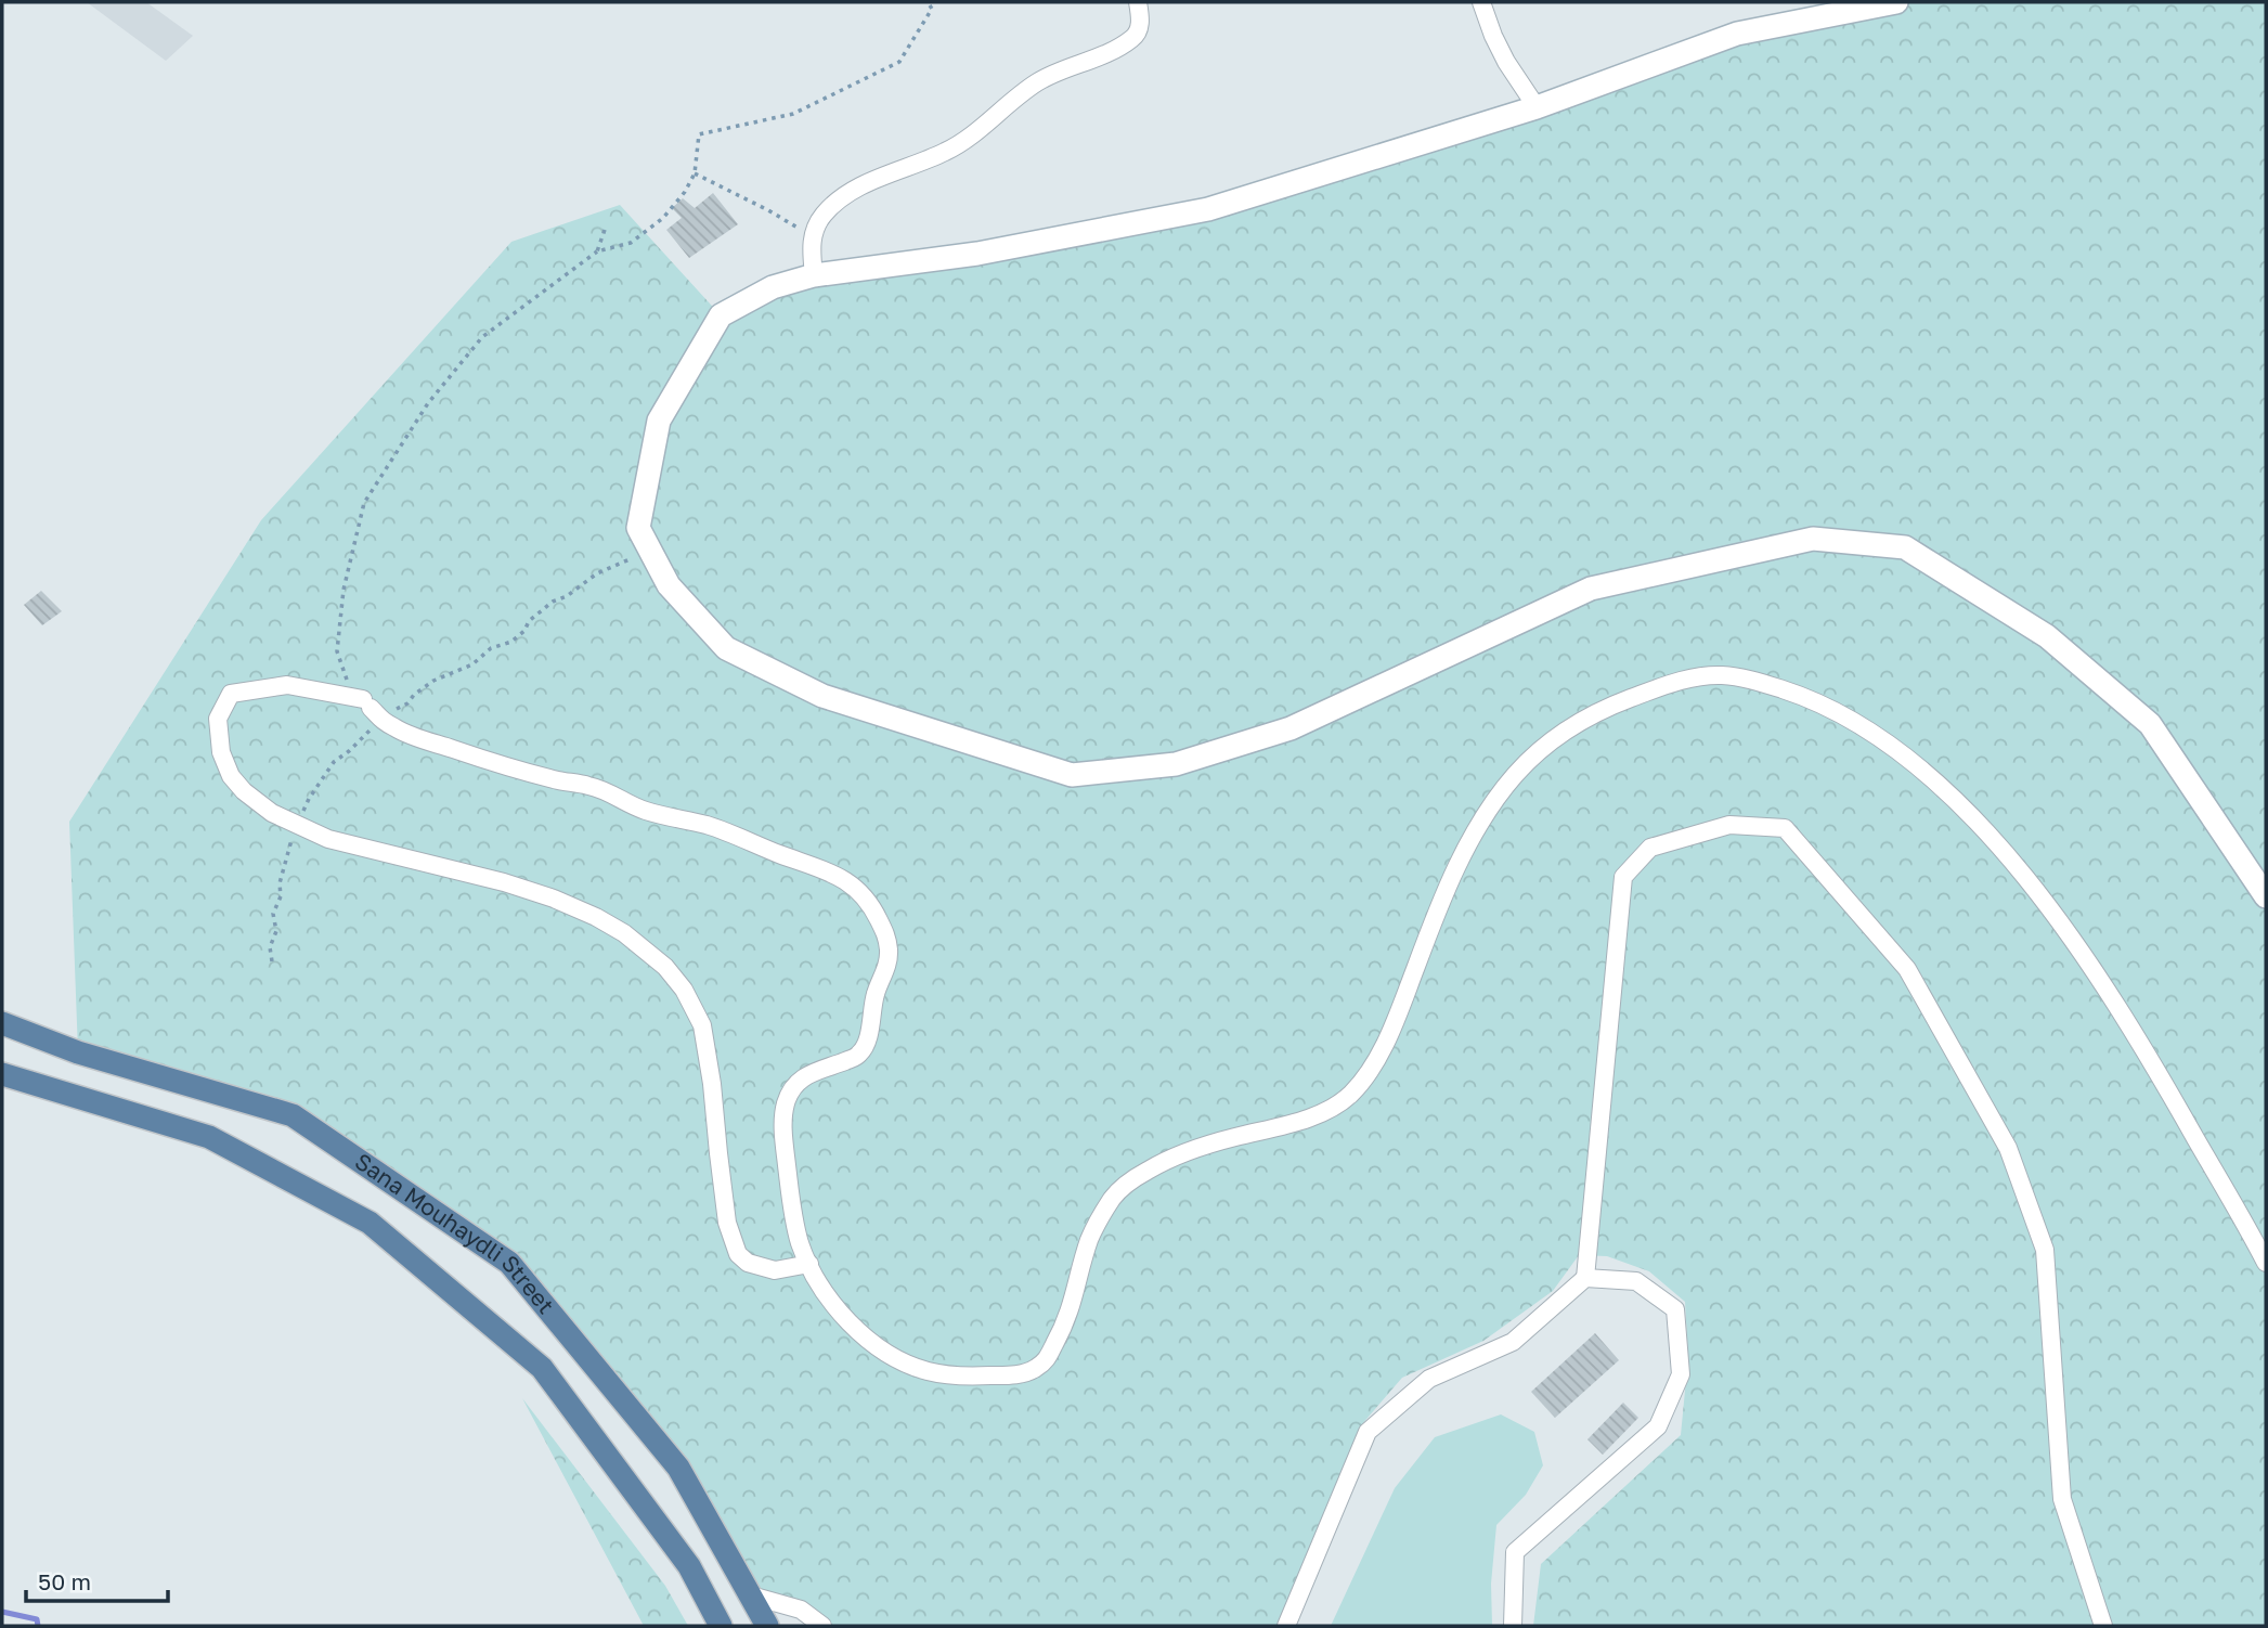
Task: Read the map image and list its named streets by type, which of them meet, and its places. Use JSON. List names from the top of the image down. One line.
{"streets":{"main road":["Sana Mouhaydli Street"]},"scale_bar":"50 m"}
